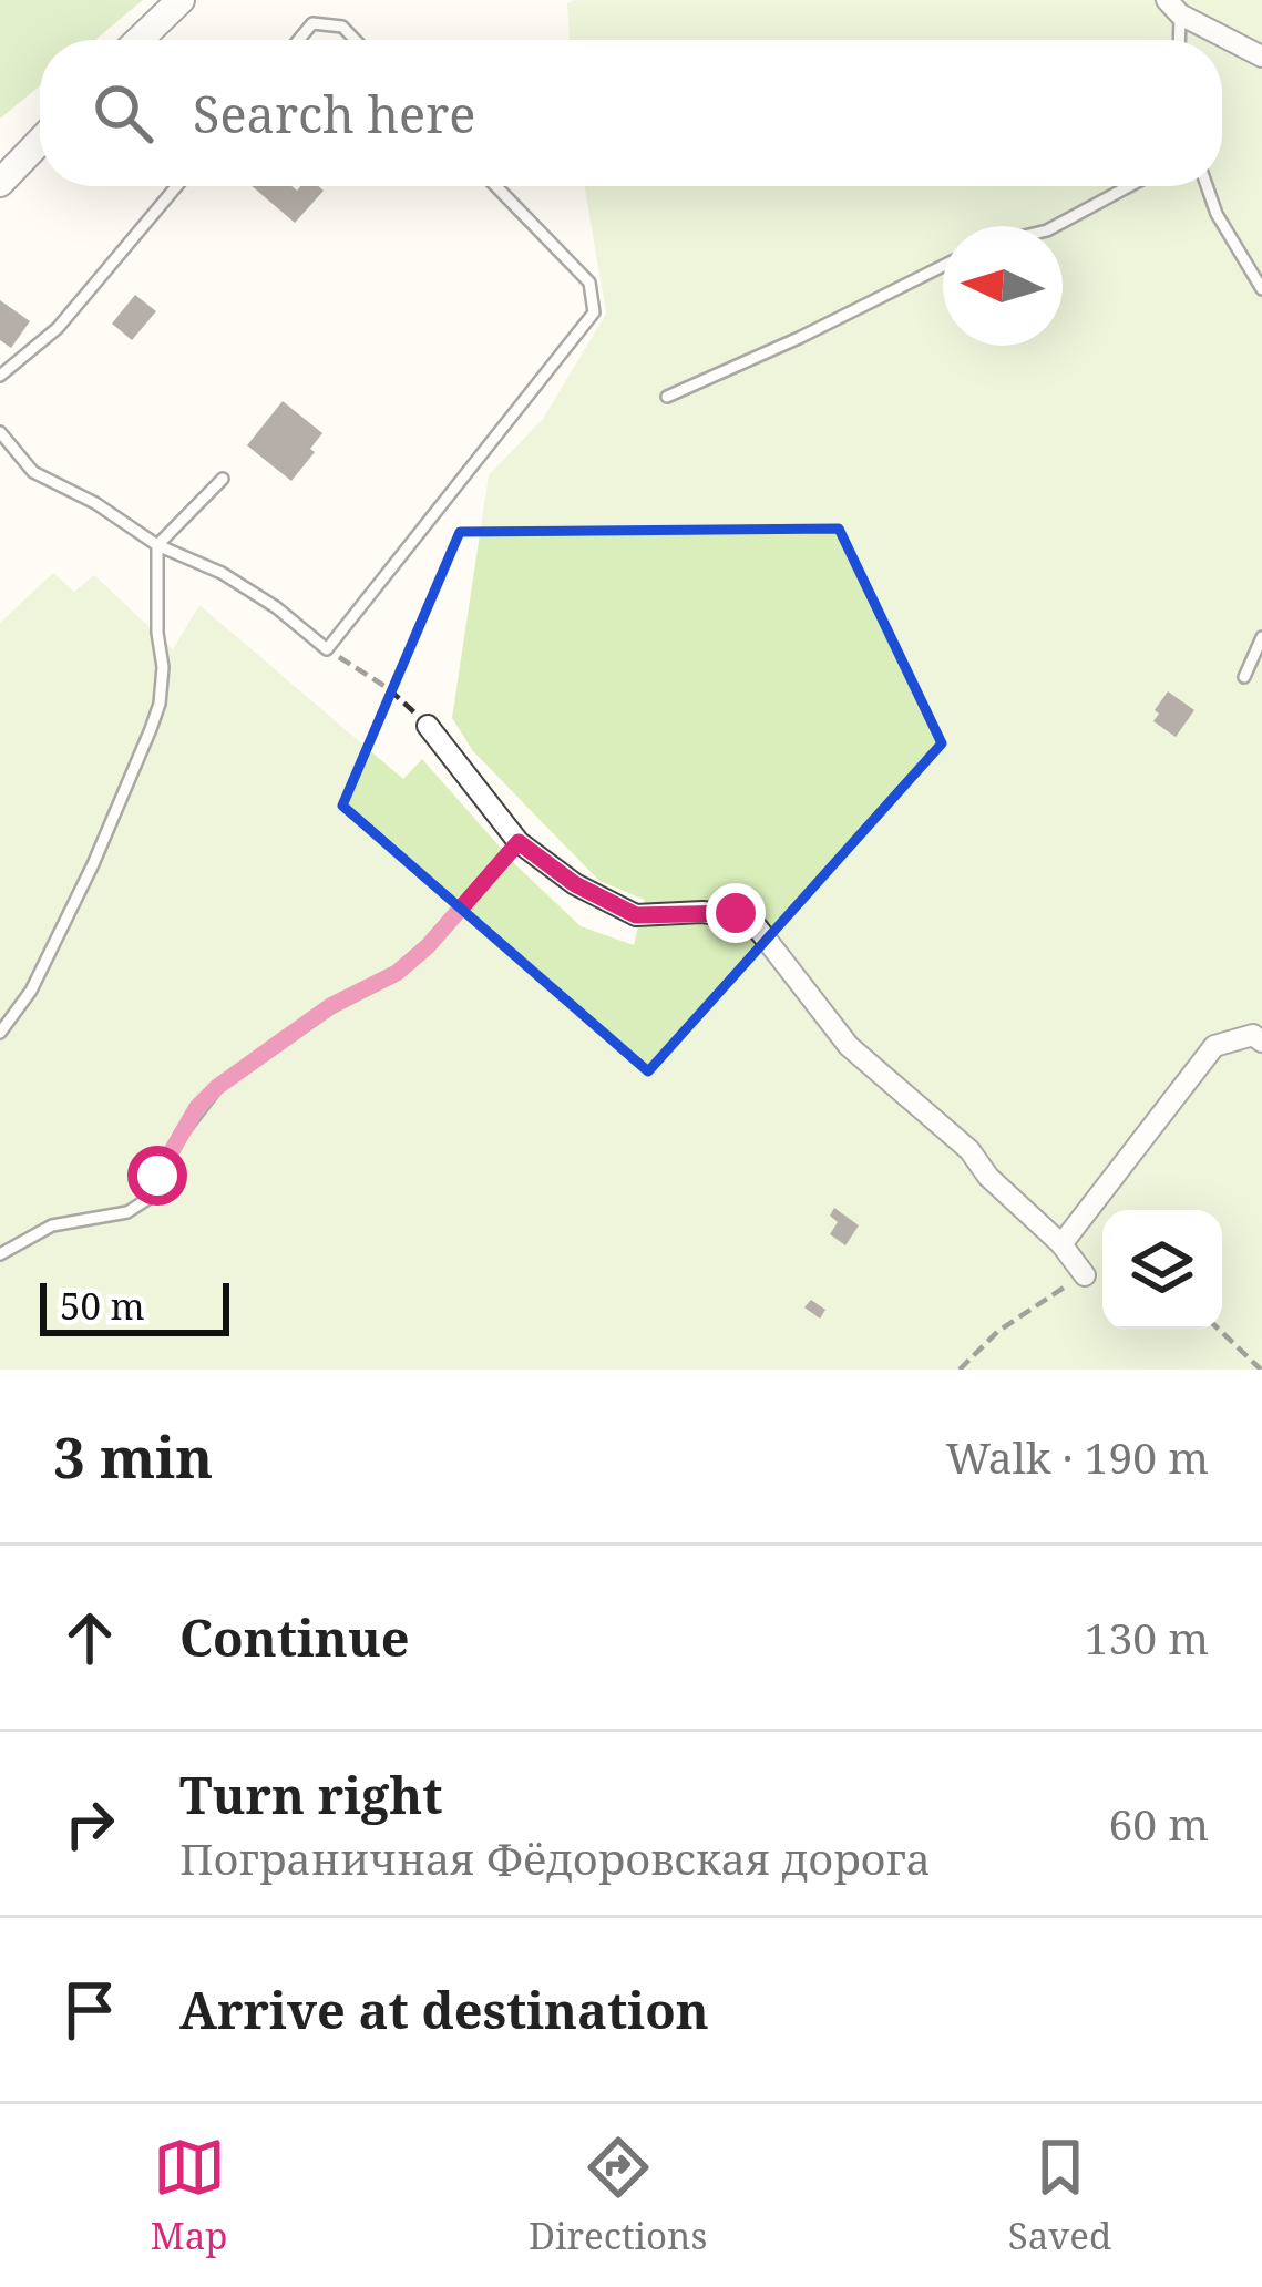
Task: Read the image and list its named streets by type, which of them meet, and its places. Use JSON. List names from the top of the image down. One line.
{"scale_bar":"50 m","north":"left","page":{"search":"Search here","scale":"50 m","heading":["3 min","Walk · 190 m"],"list":[["Continue","130 m"],["Turn right","Пограничная Фёдоровская дорога","60 m"],"Arrive at destination"],"nav":["Map","Directions","Saved"]}}
